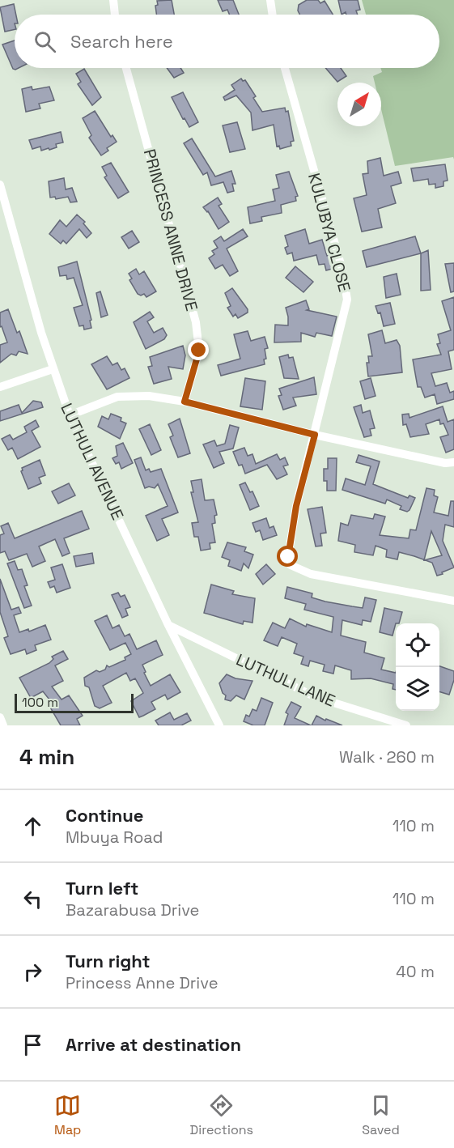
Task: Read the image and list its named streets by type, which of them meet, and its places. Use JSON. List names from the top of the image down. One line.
{"streets":{"street":["PRINCESS ANNE DRIVE","KULUBYA CLOSE","LUTHULI AVENUE","LUTHULI LANE"]},"crossings":[["LUTHULI AVENUE","LUTHULI LANE"]],"scale_bar":"100 m","north":"top right","page":{"search":"Search here","scale":"100 m","heading":["4 min","Walk · 260 m"],"list":[["Continue","Mbuya Road","110 m"],["Turn left","Bazarabusa Drive","110 m"],["Turn right","Princess Anne Drive","40 m"],"Arrive at destination"],"nav":["Map","Directions","Saved"]}}
